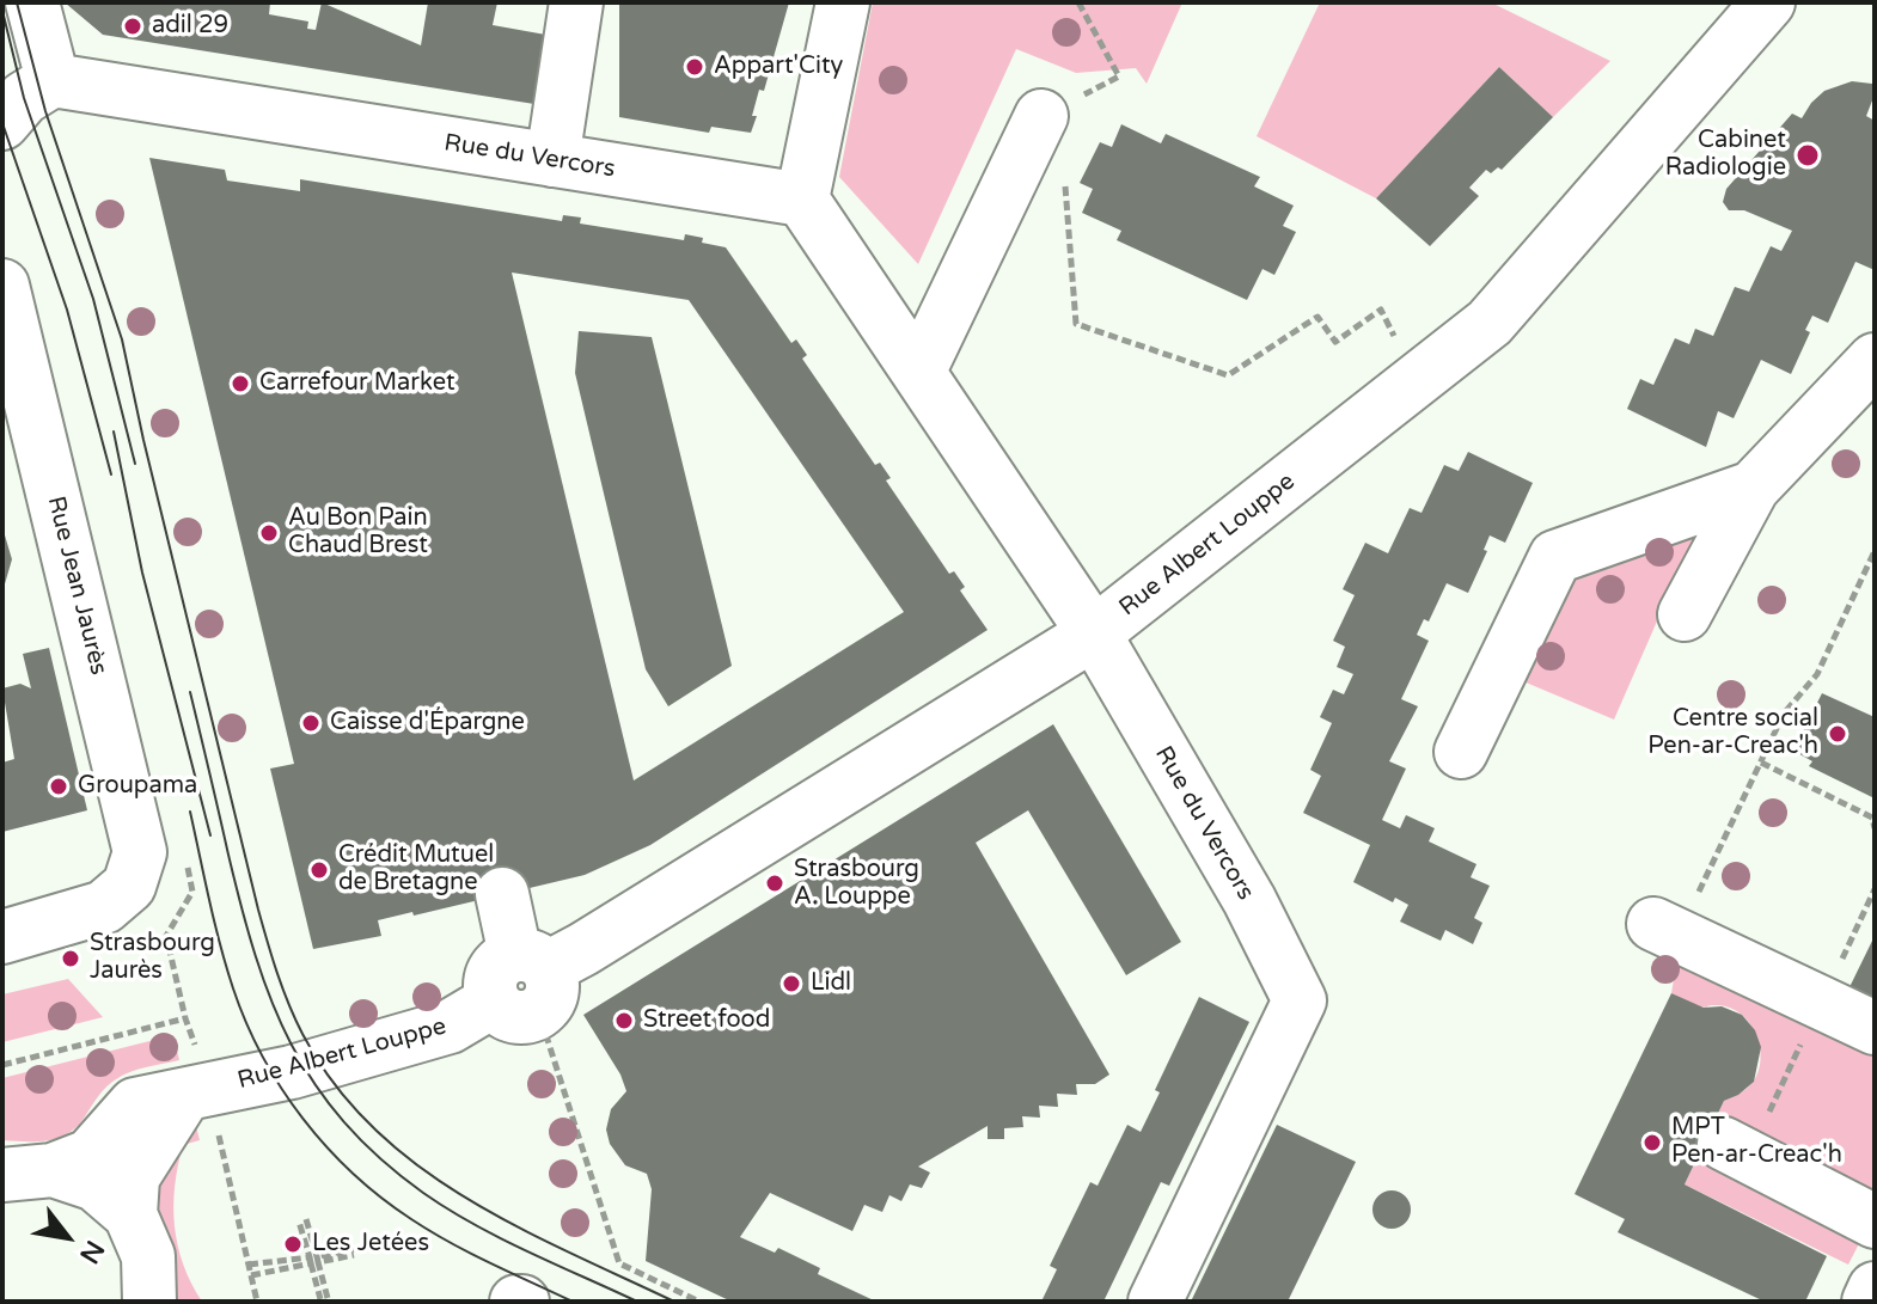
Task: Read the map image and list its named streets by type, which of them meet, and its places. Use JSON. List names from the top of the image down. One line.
{"streets":{"street":["Rue du Vercors","Rue Albert Louppe","Rue Jean Jaurès"]},"crossings":[["Rue du Vercors","Rue Albert Louppe"]],"places":["adil 29","Appart'City","Cabinet Radiologie","Carrefour Market","Au Bon Pain Chaud Brest","Caisse d'Épargne","Centre social Pen-ar-Creac'h","Groupama","Crédit Mutuel de Bretagne","Strasbourg A. Louppe","Strasbourg Jaurès","Lidl","Street food","MPT Pen-ar-Creac'h","Les Jetées"],"north":"bottom right"}
